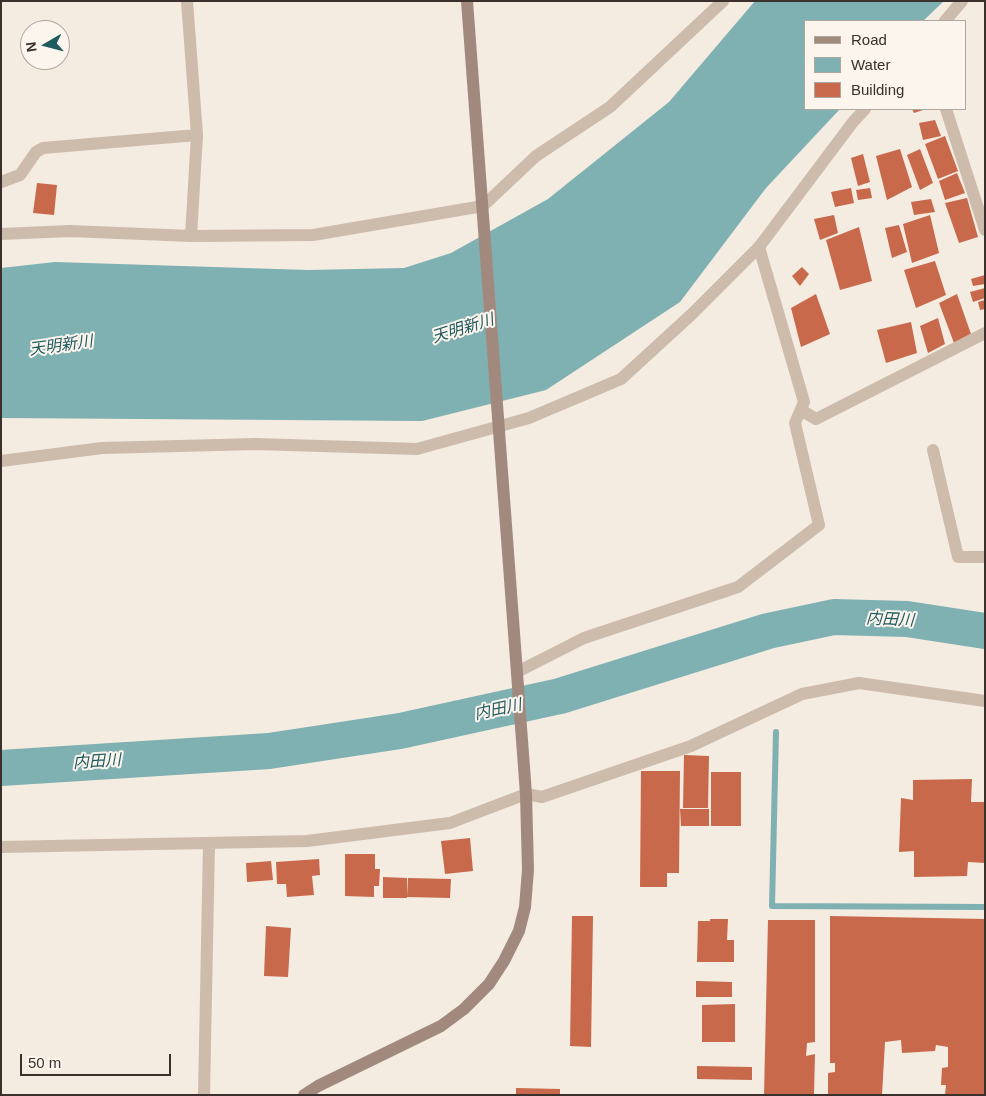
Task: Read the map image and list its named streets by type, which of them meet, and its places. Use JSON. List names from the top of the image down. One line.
{"water":["天明新川","内田川"],"legend":["Road","Water","Building"],"scale_bar":"50 m","north":"left"}
